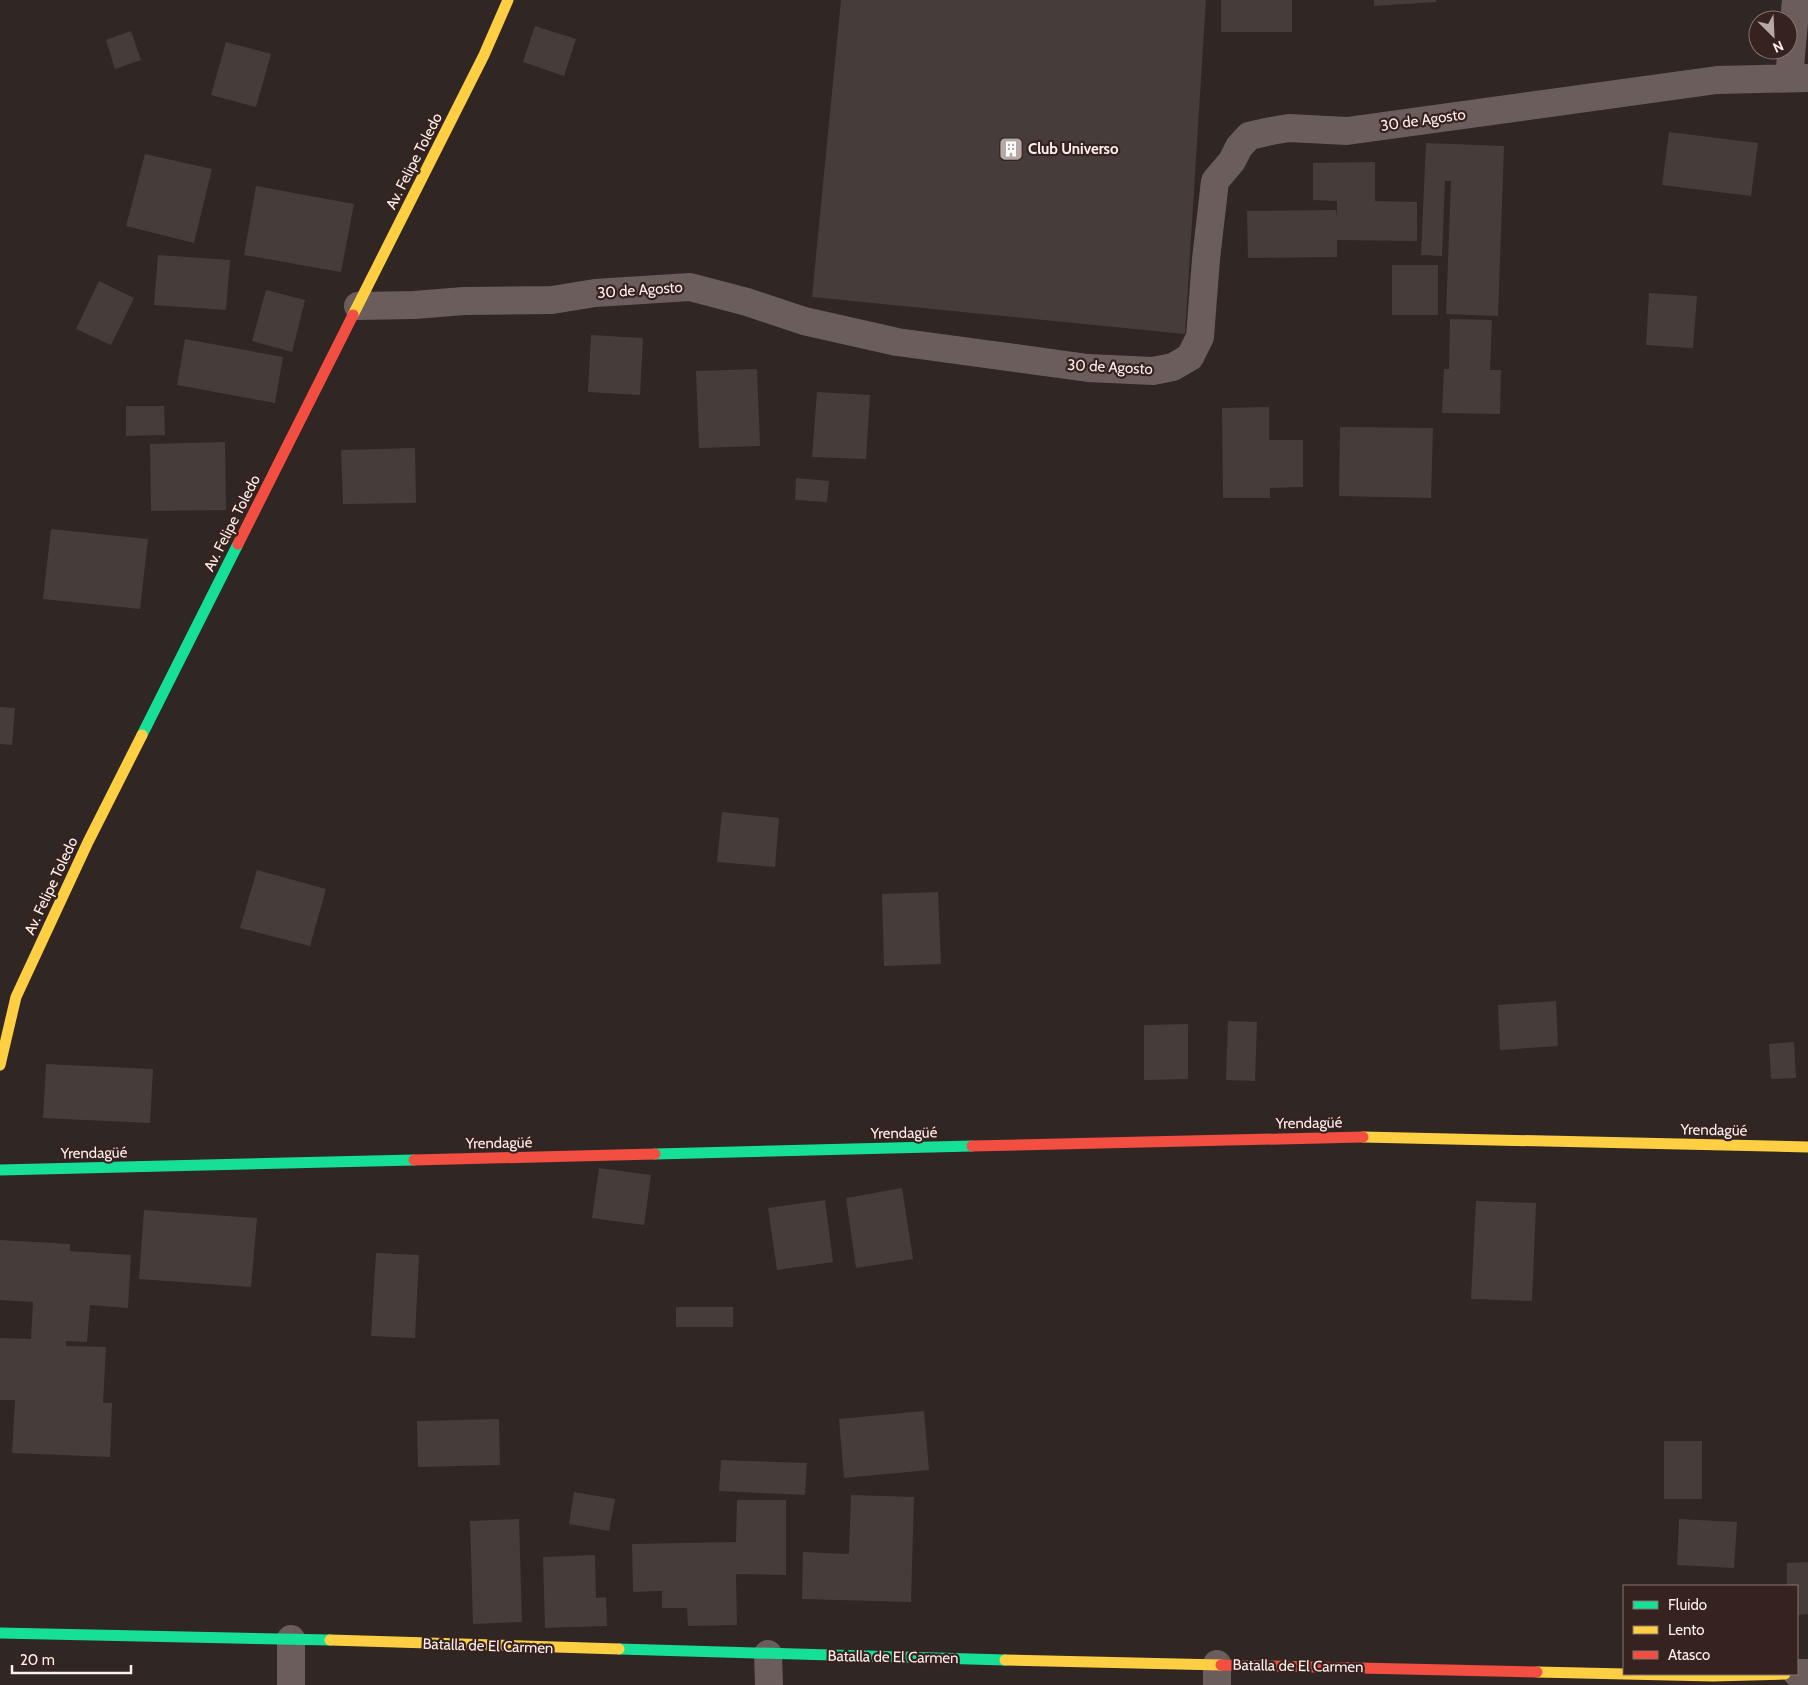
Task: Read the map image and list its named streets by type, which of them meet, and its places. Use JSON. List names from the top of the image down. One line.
{"streets":{"street":["30 de Agosto","Av. Felipe Toledo","Yrendagüé","Batalla de El Carmen"]},"crossings":[["30 de Agosto","Av. Felipe Toledo"]],"places":{"building":["Club Universo"]},"legend":["Fluido","Lento","Atasco"],"scale_bar":"20 m","north":"bottom right"}
